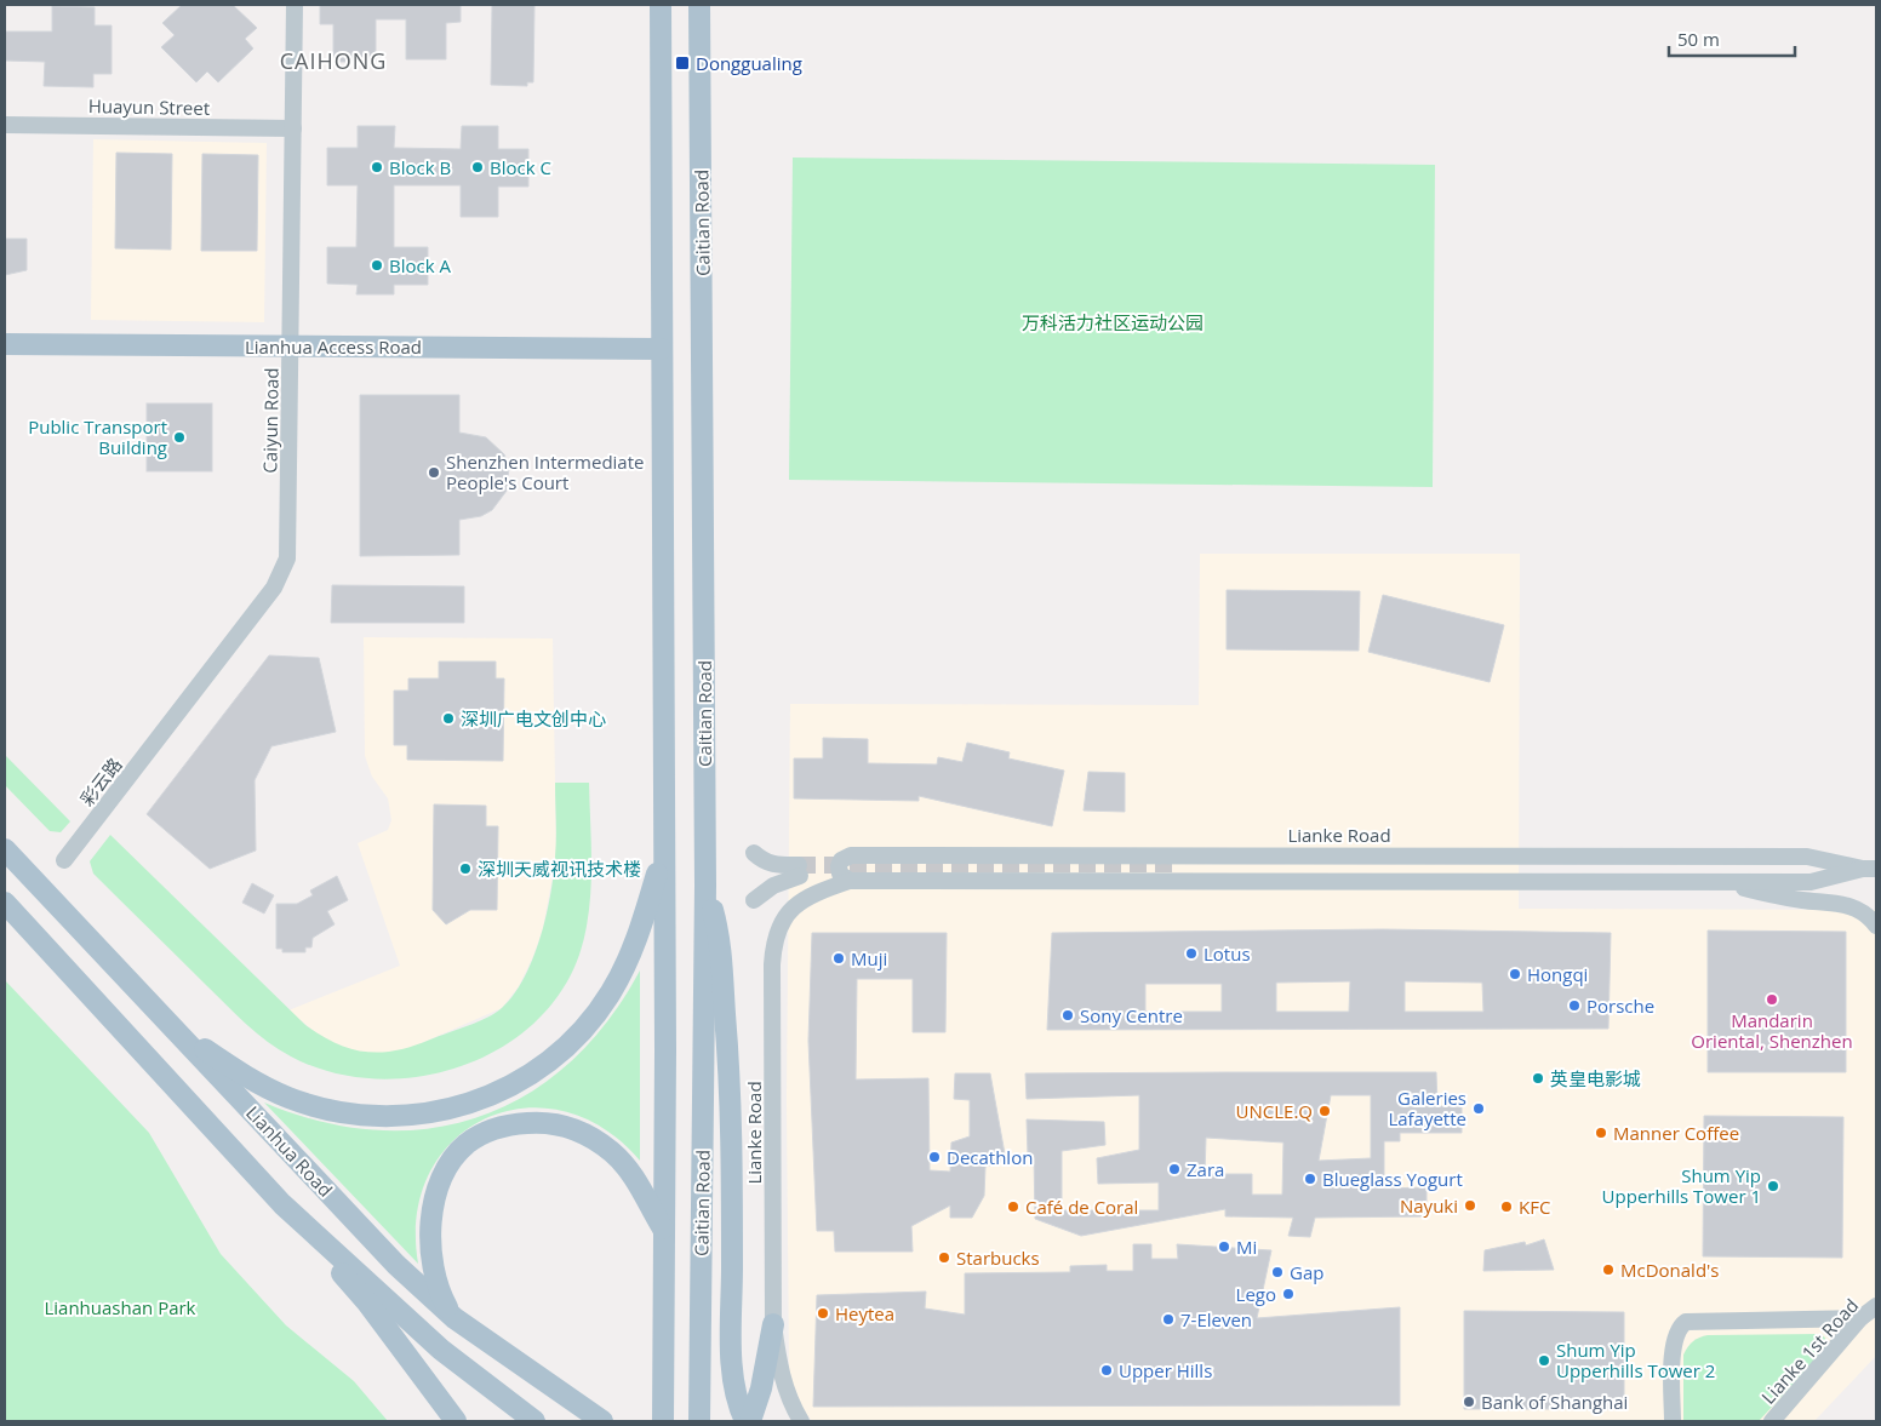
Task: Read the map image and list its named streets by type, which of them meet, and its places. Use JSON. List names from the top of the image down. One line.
{"streets":{"main road":["Caitian Road","Lianhua Access Road","Lianhua Road"],"street":["Huayun Street","Caiyun Road","Lianke Road","Lianke 1st Road"]},"crossings":[["Huayun Street","Caiyun Road"],["Caitian Road","Lianhua Access Road"],["Lianhua Access Road","Caiyun Road"]],"districts":["CAIHONG"],"parks":["万科活力社区运动公园","Lianhuashan Park"],"places":{"transit":["Donggualing"],"other":["Block B","Block C","Block A","Public Transport Building","Shenzhen Intermediate People's Court","深圳广电文创中心","深圳天威视讯技术楼","Lotus","Muji","Hongqi","Mandarin Oriental, Shenzhen","Porsche","Sony Centre","英皇电影城","Galeries Lafayette","UNCLE.Q","Manner Coffee","Decathlon","Zara","Blueglass Yogurt","Shum Yip Upperhills Tower 1","Nayuki","Café de Coral","KFC","Mi","Starbucks","McDonald's","Gap","Lego","Heytea","7-Eleven","Shum Yip Upperhills Tower 2","Upper Hills","Bank of Shanghai"]},"scale_bar":"50 m"}
